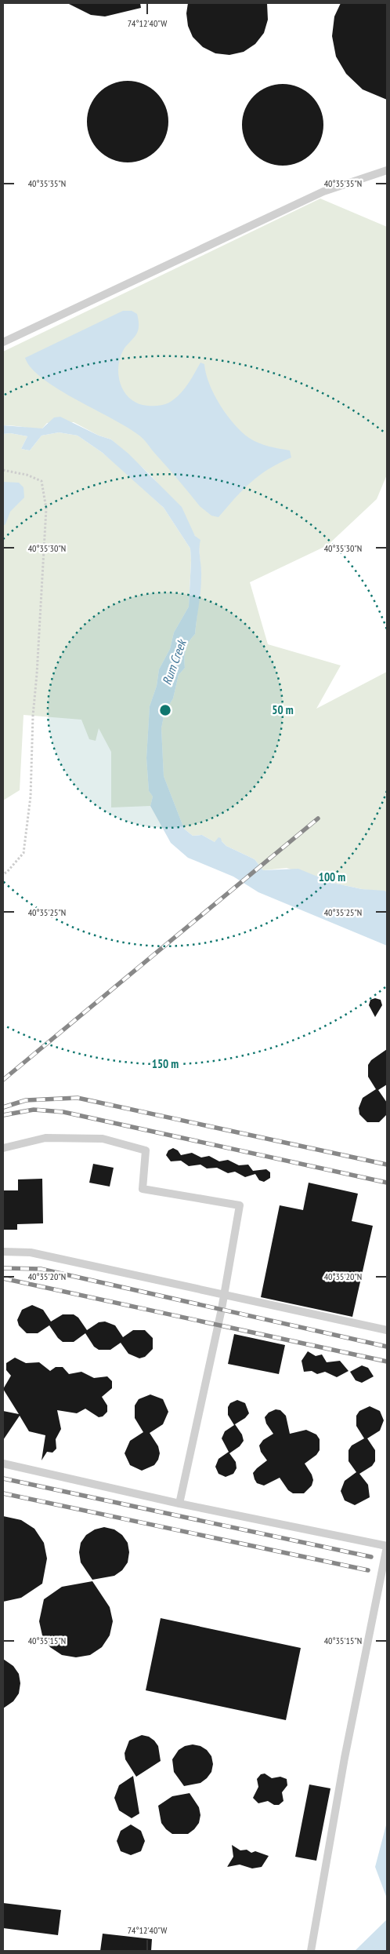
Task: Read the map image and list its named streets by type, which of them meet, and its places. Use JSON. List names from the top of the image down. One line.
{"water":["Rum Creek"],"coordinates":["74°12'40\"W","40°35'35\"N","40°35'30\"N","40°35'25\"N","40°35'20\"N","40°35'15\"N"],"rings":["50 m","100 m","150 m"]}
